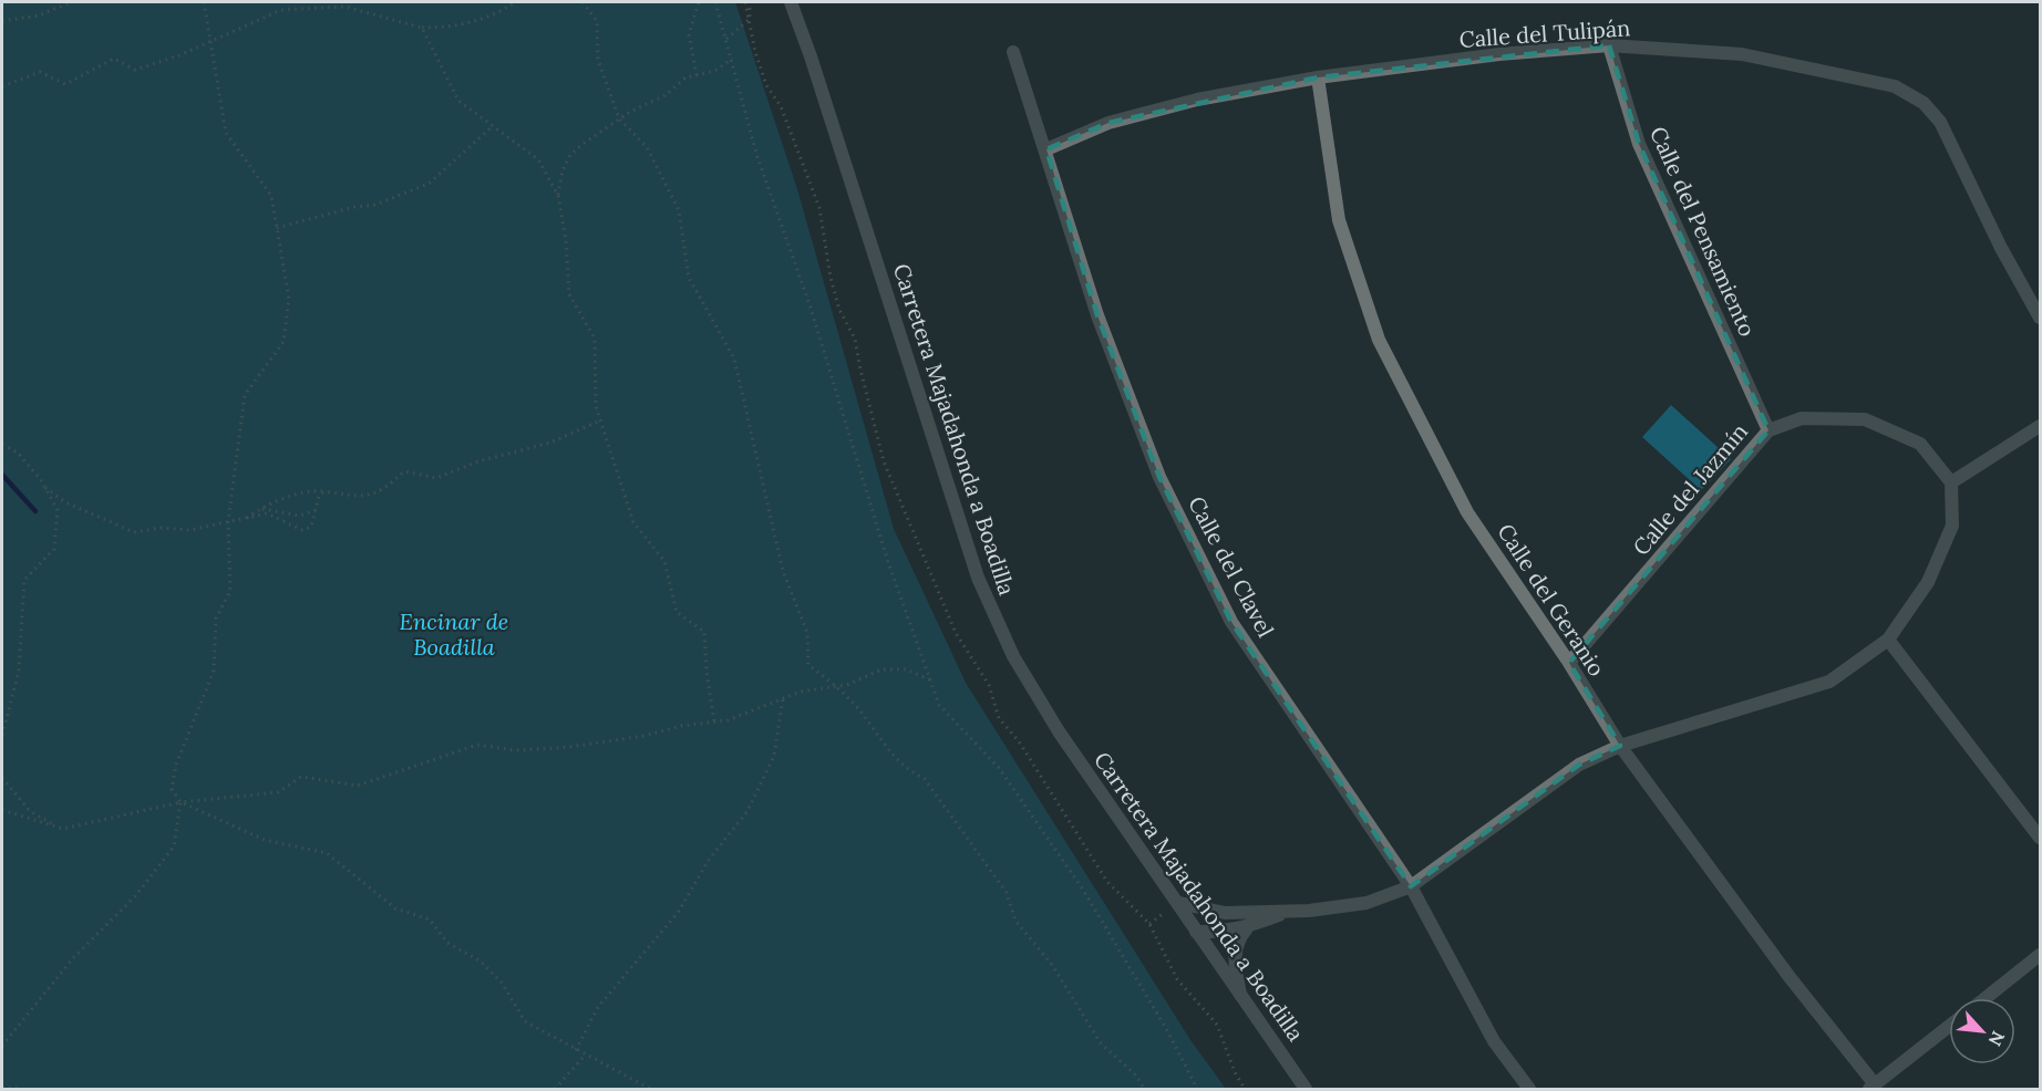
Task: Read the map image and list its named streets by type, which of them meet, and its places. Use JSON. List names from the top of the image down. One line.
{"streets":{"street":["Calle del Tulipán","Calle del Pensamiento","Carretera Majadahonda a Boadilla","Calle del Jazmín","Calle del Clavel","Calle del Geranio"]},"crossings":[["Calle del Tulipán","Calle del Pensamiento"],["Calle del Tulipán","Calle del Clavel"],["Calle del Tulipán","Calle del Geranio"],["Calle del Pensamiento","Calle del Jazmín"],["Calle del Jazmín","Calle del Geranio"]],"parks":["Encinar de Boadilla"],"north":"bottom right"}
